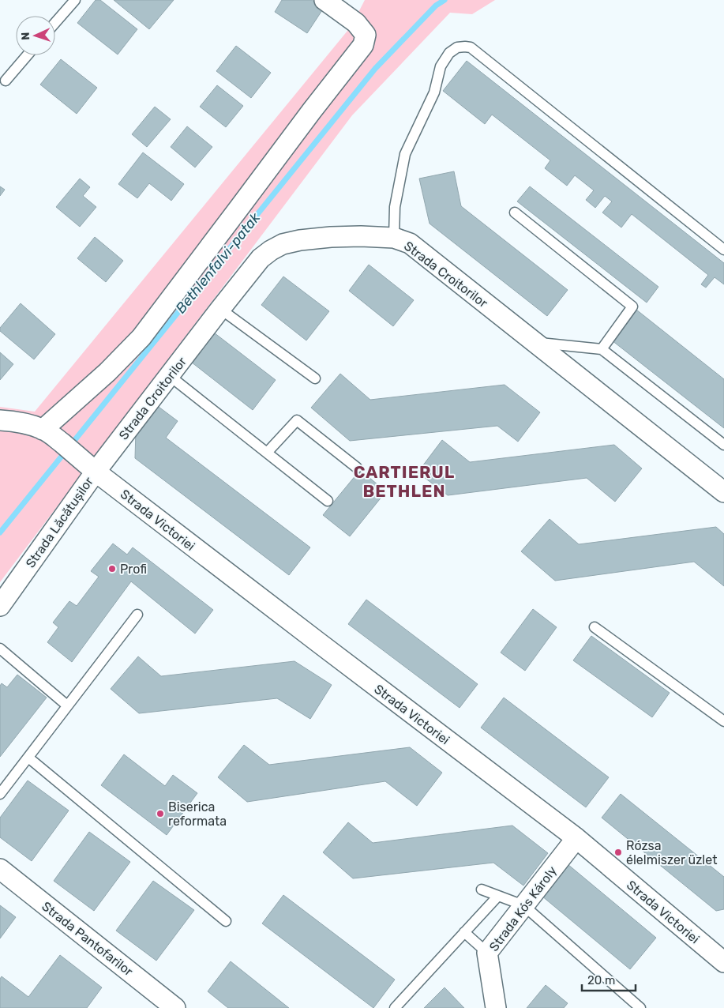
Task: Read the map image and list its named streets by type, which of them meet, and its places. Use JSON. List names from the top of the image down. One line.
{"streets":{"street":["Strada Croitorilor","Strada Victoriei","Strada Lăcătușilor","Strada Kós Károly","Strada Pantofarilor"]},"crossings":[["Strada Croitorilor","Strada Victoriei"],["Strada Croitorilor","Strada Lăcătușilor"],["Strada Victoriei","Strada Lăcătușilor"],["Strada Victoriei","Strada Kós Károly"]],"districts":["CARTIERUL BETHLEN"],"water":["Bethlenfalvi-patak"],"places":["Profi","Biserica reformata","Rózsa élelmiszer üzlet"],"scale_bar":"20 m","north":"left"}
